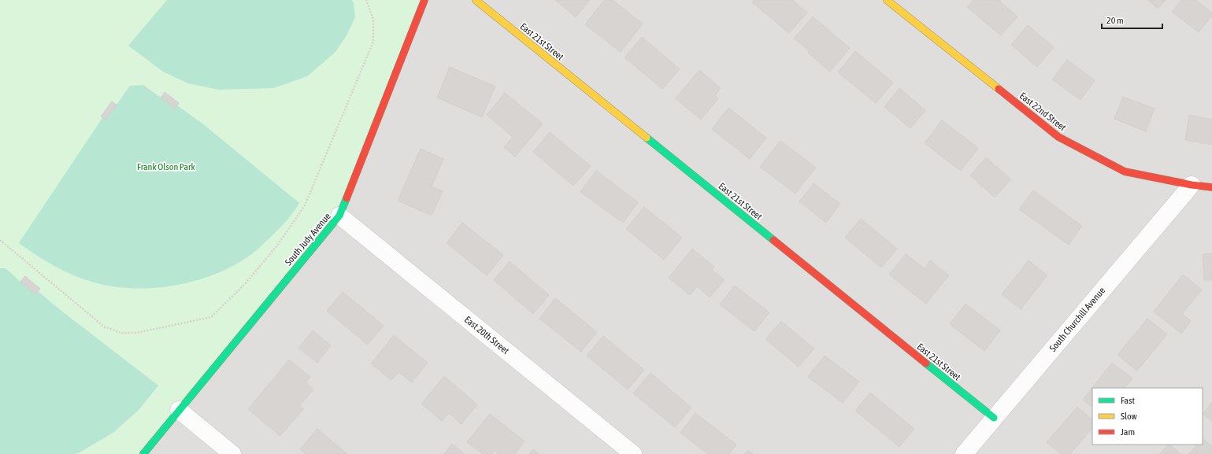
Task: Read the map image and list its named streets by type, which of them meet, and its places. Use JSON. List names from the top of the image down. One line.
{"streets":{"street":["East 21st Street","East 22nd Street","South Judy Avenue","South Churchill Avenue","East 20th Street"]},"crossings":[["East 21st Street","South Churchill Avenue"],["East 22nd Street","South Churchill Avenue"],["South Judy Avenue","East 20th Street"]],"parks":["Frank Olson Park"],"legend":["Fast","Slow","Jam"],"scale_bar":"20 m"}
